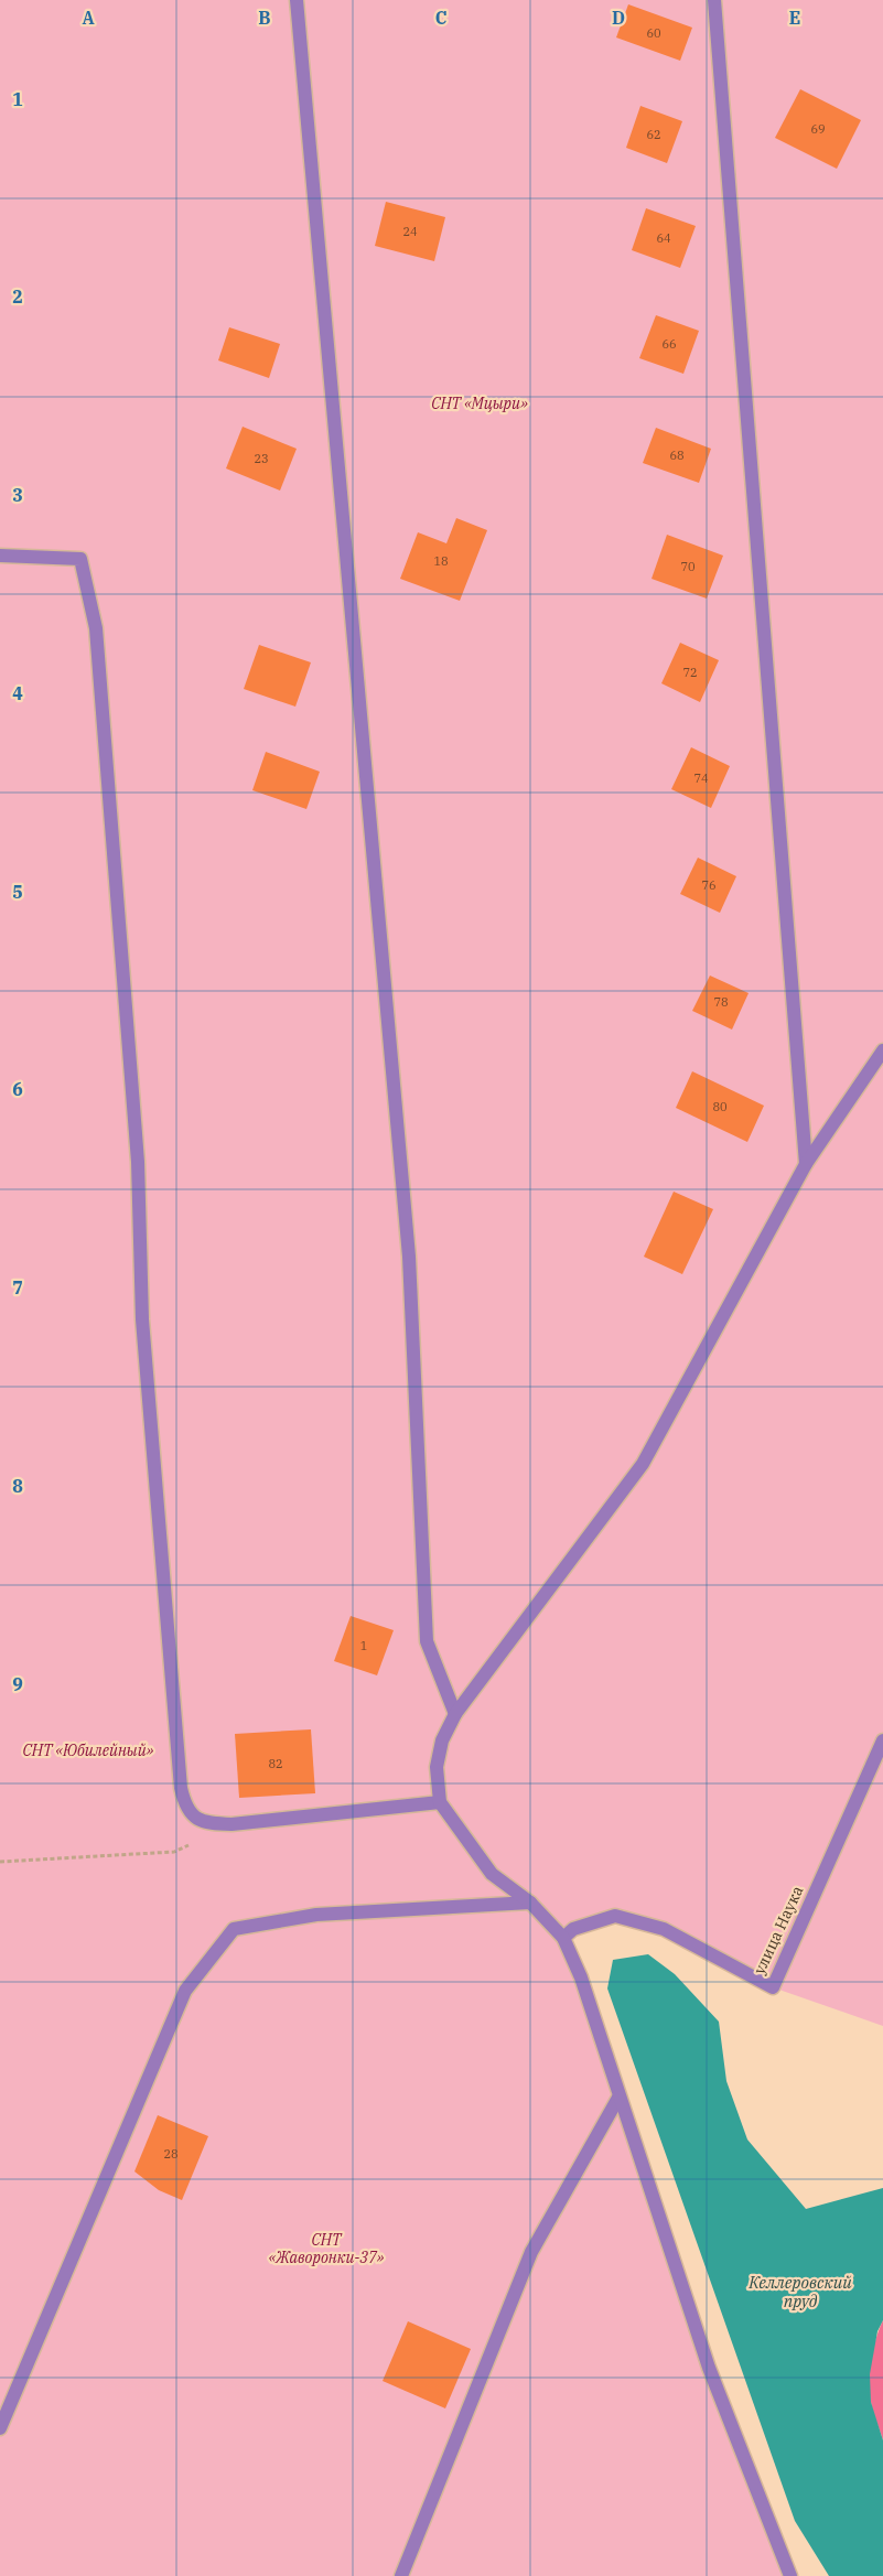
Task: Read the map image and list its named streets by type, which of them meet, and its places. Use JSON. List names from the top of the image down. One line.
{"streets":{"street":["улица Наука"]},"water":["Келлеровский пруд"],"parks":["СНТ «Мцыри»","СНТ «Юбилейный»","СНТ «Жаворонки-37»"],"house_numbers":["60","69","62","24","64","66","68","23","18","70","72","74","76","78","80","1","82","28"],"grid":{"columns":["A","B","C","D","E"],"rows":["1","2","3","4","5","6","7","8","9"]}}
